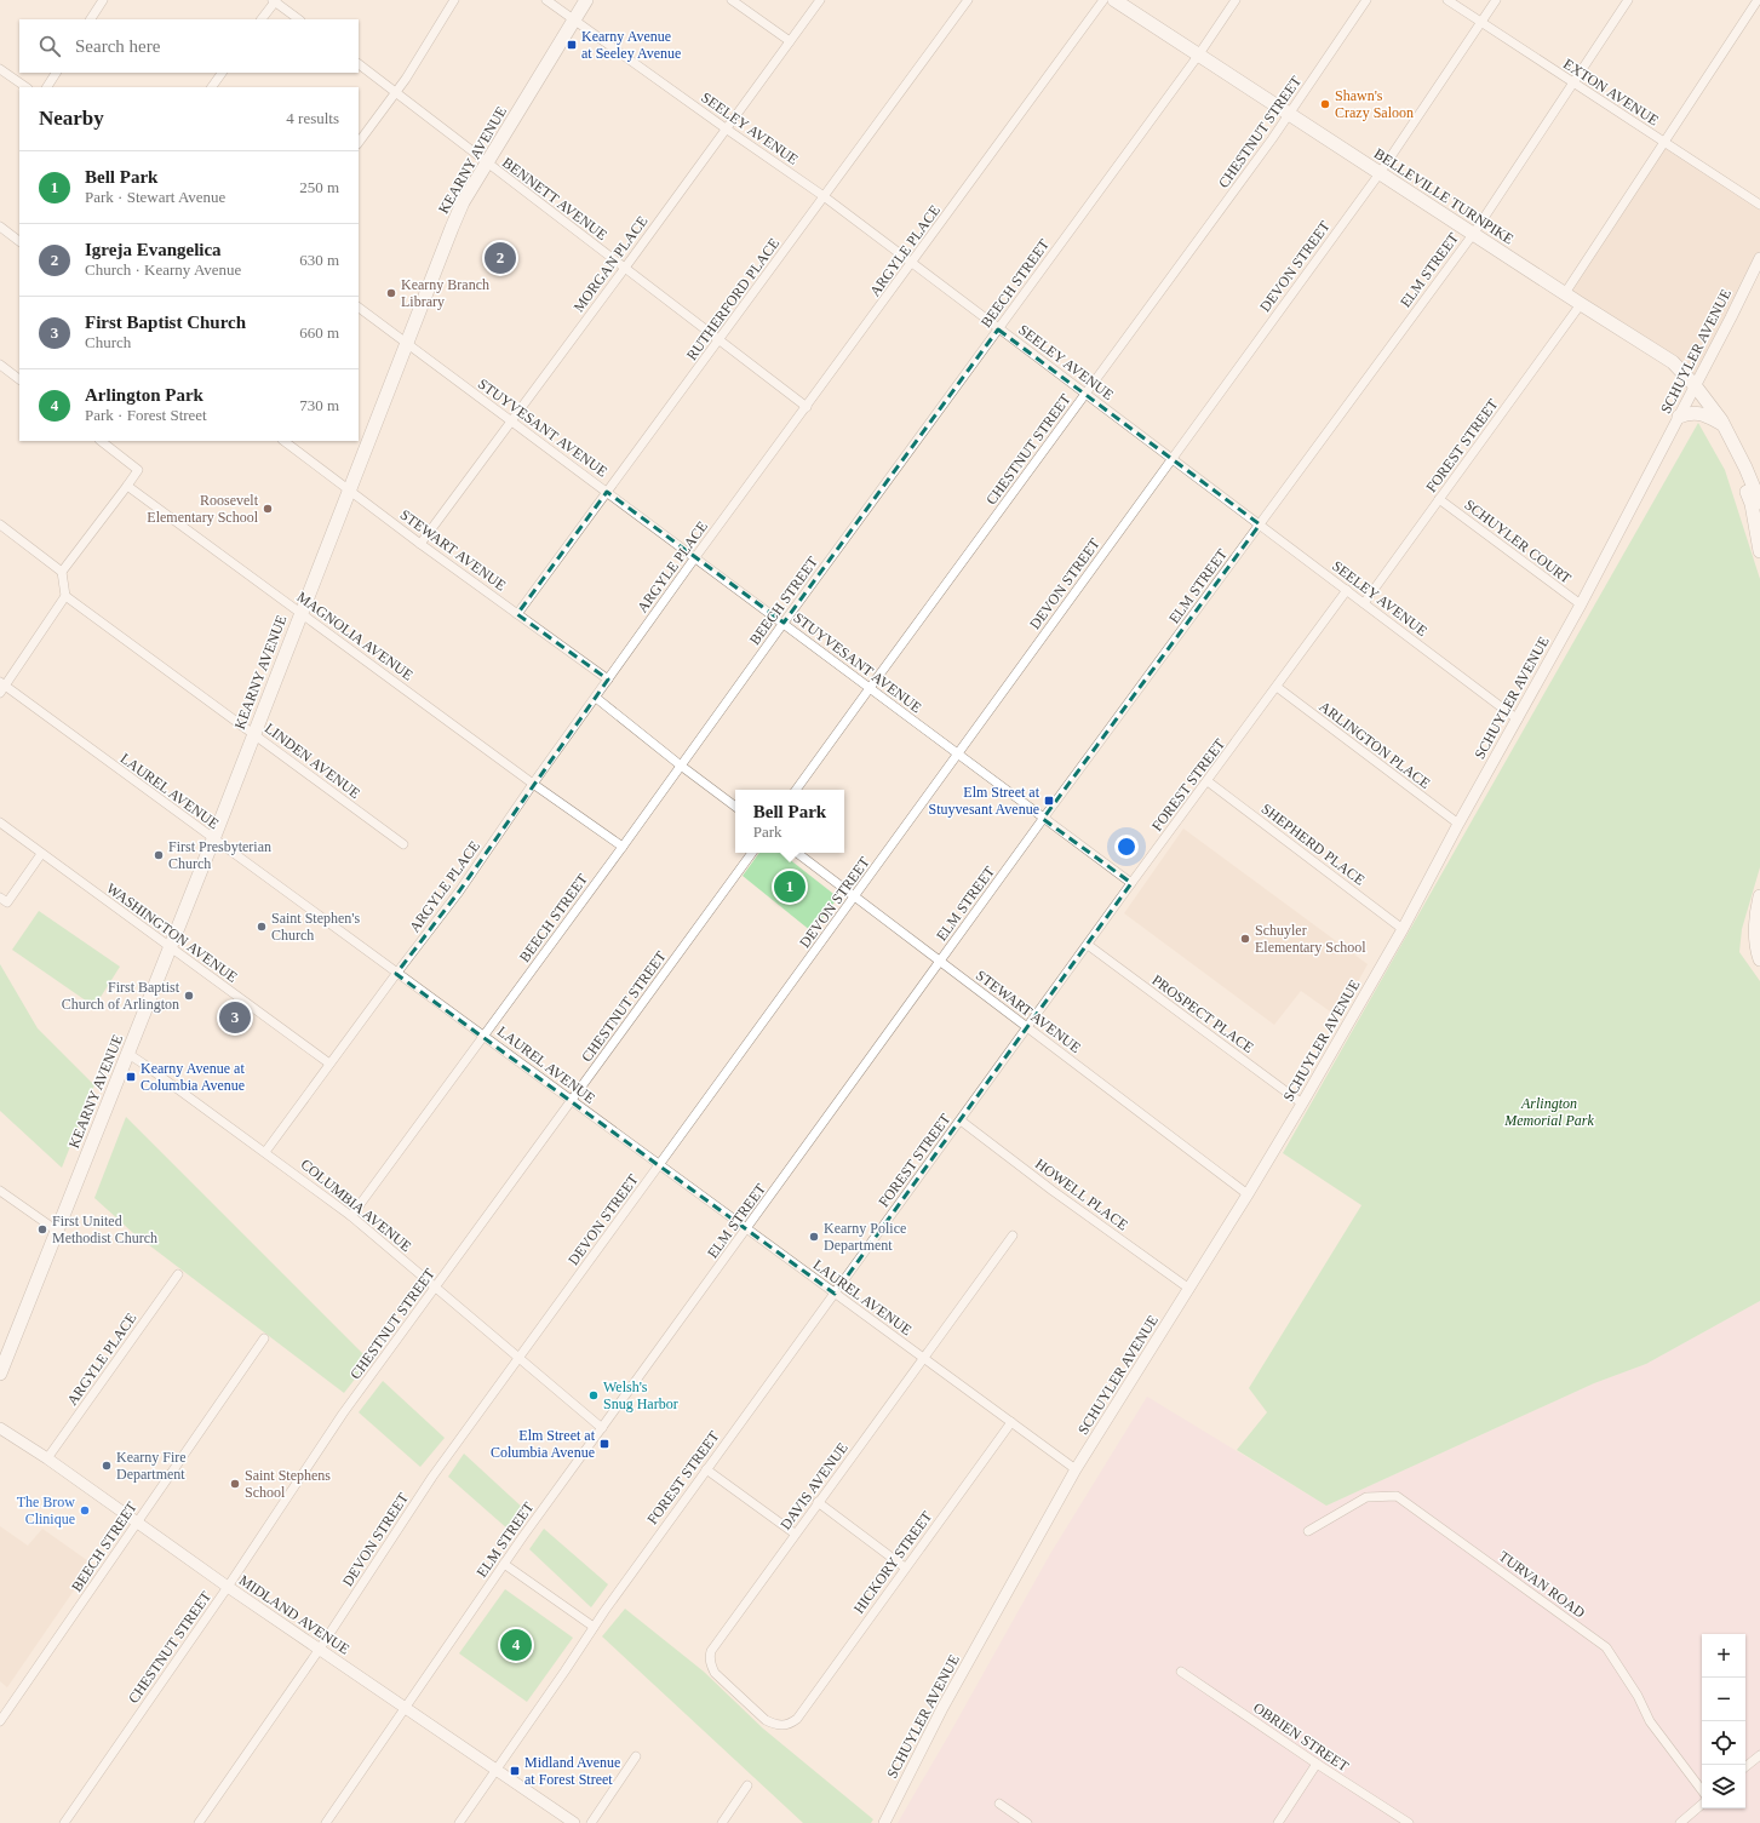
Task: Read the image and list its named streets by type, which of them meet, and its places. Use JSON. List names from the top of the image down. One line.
{"streets":{"main road":["KEARNY AVENUE","BELLEVILLE TURNPIKE","SCHUYLER AVENUE","MIDLAND AVENUE"],"street":["EXTON AVENUE","SEELEY AVENUE","CHESTNUT STREET","BENNETT AVENUE","ARGYLE PLACE","MORGAN PLACE","DEVON STREET","ELM STREET","BEECH STREET","RUTHERFORD PLACE","STUYVESANT AVENUE","FOREST STREET","SCHUYLER COURT","STEWART AVENUE","MAGNOLIA AVENUE","ARLINGTON PLACE","LINDEN AVENUE","LAUREL AVENUE","SHEPHERD PLACE","WASHINGTON AVENUE","PROSPECT PLACE","HOWELL PLACE","COLUMBIA AVENUE","DAVIS AVENUE","HICKORY STREET","TURVAN ROAD","OBRIEN STREET"]},"crossings":[["EXTON AVENUE","DEVON STREET"],["EXTON AVENUE","ELM STREET"],["SEELEY AVENUE","CHESTNUT STREET"],["SEELEY AVENUE","KEARNY AVENUE"],["SEELEY AVENUE","ARGYLE PLACE"],["SEELEY AVENUE","MORGAN PLACE"],["SEELEY AVENUE","DEVON STREET"],["SEELEY AVENUE","ELM STREET"],["SEELEY AVENUE","BEECH STREET"],["SEELEY AVENUE","RUTHERFORD PLACE"],["SEELEY AVENUE","SCHUYLER AVENUE"],["SEELEY AVENUE","FOREST STREET"],["CHESTNUT STREET","BELLEVILLE TURNPIKE"],["CHESTNUT STREET","STUYVESANT AVENUE"],["CHESTNUT STREET","LAUREL AVENUE"],["CHESTNUT STREET","COLUMBIA AVENUE"],["CHESTNUT STREET","MIDLAND AVENUE"],["KEARNY AVENUE","BENNETT AVENUE"],["KEARNY AVENUE","STUYVESANT AVENUE"],["KEARNY AVENUE","STEWART AVENUE"],["KEARNY AVENUE","MAGNOLIA AVENUE"],["KEARNY AVENUE","LINDEN AVENUE"],["KEARNY AVENUE","LAUREL AVENUE"],["KEARNY AVENUE","WASHINGTON AVENUE"],["KEARNY AVENUE","COLUMBIA AVENUE"],["BELLEVILLE TURNPIKE","DEVON STREET"],["BELLEVILLE TURNPIKE","ELM STREET"],["BELLEVILLE TURNPIKE","BEECH STREET"],["BELLEVILLE TURNPIKE","SCHUYLER AVENUE"],["BELLEVILLE TURNPIKE","FOREST STREET"],["BENNETT AVENUE","ARGYLE PLACE"],["BENNETT AVENUE","MORGAN PLACE"],["BENNETT AVENUE","RUTHERFORD PLACE"],["ARGYLE PLACE","STUYVESANT AVENUE"],["ARGYLE PLACE","STEWART AVENUE"],["ARGYLE PLACE","MAGNOLIA AVENUE"],["ARGYLE PLACE","LAUREL AVENUE"],["ARGYLE PLACE","WASHINGTON AVENUE"],["ARGYLE PLACE","COLUMBIA AVENUE"],["ARGYLE PLACE","MIDLAND AVENUE"],["MORGAN PLACE","STUYVESANT AVENUE"],["MORGAN PLACE","STEWART AVENUE"],["DEVON STREET","STUYVESANT AVENUE"],["DEVON STREET","STEWART AVENUE"],["DEVON STREET","LAUREL AVENUE"],["DEVON STREET","COLUMBIA AVENUE"],["DEVON STREET","MIDLAND AVENUE"],["ELM STREET","STUYVESANT AVENUE"],["ELM STREET","STEWART AVENUE"],["ELM STREET","LAUREL AVENUE"],["ELM STREET","COLUMBIA AVENUE"],["ELM STREET","MIDLAND AVENUE"],["BEECH STREET","STUYVESANT AVENUE"],["BEECH STREET","MAGNOLIA AVENUE"],["BEECH STREET","LAUREL AVENUE"],["BEECH STREET","COLUMBIA AVENUE"],["BEECH STREET","MIDLAND AVENUE"],["RUTHERFORD PLACE","STUYVESANT AVENUE"],["RUTHERFORD PLACE","STEWART AVENUE"],["SCHUYLER AVENUE","SCHUYLER COURT"],["SCHUYLER AVENUE","STEWART AVENUE"],["SCHUYLER AVENUE","ARLINGTON PLACE"],["SCHUYLER AVENUE","LAUREL AVENUE"],["SCHUYLER AVENUE","SHEPHERD PLACE"],["SCHUYLER AVENUE","PROSPECT PLACE"],["SCHUYLER AVENUE","HOWELL PLACE"],["STUYVESANT AVENUE","FOREST STREET"],["FOREST STREET","SCHUYLER COURT"],["FOREST STREET","STEWART AVENUE"],["FOREST STREET","ARLINGTON PLACE"],["FOREST STREET","LAUREL AVENUE"],["FOREST STREET","SHEPHERD PLACE"],["FOREST STREET","PROSPECT PLACE"],["FOREST STREET","HOWELL PLACE"],["FOREST STREET","MIDLAND AVENUE"],["LAUREL AVENUE","DAVIS AVENUE"],["LAUREL AVENUE","HICKORY STREET"],["DAVIS AVENUE","HICKORY STREET"]],"parks":["Arlington Memorial Park"],"places":{"transit":["Kearny Avenue at Seeley Avenue","Elm Street at Stuyvesant Avenue","Kearny Avenue at Columbia Avenue","Elm Street at Columbia Avenue","Midland Avenue at Forest Street"],"other":["Shawn's Crazy Saloon","Kearny Branch Library","Roosevelt Elementary School","First Presbyterian Church","Saint Stephen's Church","Schuyler Elementary School","First Baptist Church of Arlington","First United Methodist Church","Kearny Police Department","Welsh's Snug Harbor","Kearny Fire Department","Saint Stephens School","The Brow Clinique"]},"page":{"search":"Search here","heading":["Nearby","4 results"],"list":[{"mark":"1","name":"Bell Park","note":"Park · Stewart Avenue","value":"250 m"},{"mark":"2","name":"Igreja Evangelica","note":"Church · Kearny Avenue","value":"630 m"},{"mark":"3","name":"First Baptist Church","note":"Church","value":"660 m"},{"mark":"4","name":"Arlington Park","note":"Park · Forest Street","value":"730 m"}],"pins":["2","1","3","4"],"popup":["Bell Park","Park"],"map_buttons":["+","−"]}}
